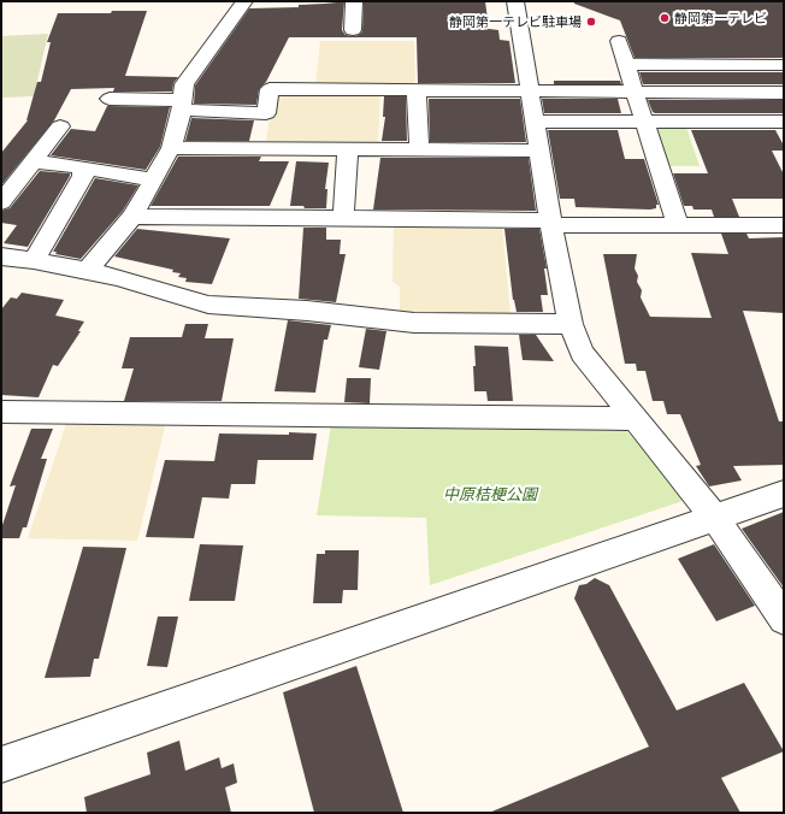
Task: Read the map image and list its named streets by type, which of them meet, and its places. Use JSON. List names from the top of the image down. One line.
{"parks":["中原桔梗公園"],"places":["静岡第一テレビ","静岡第一テレビ駐車場"]}
